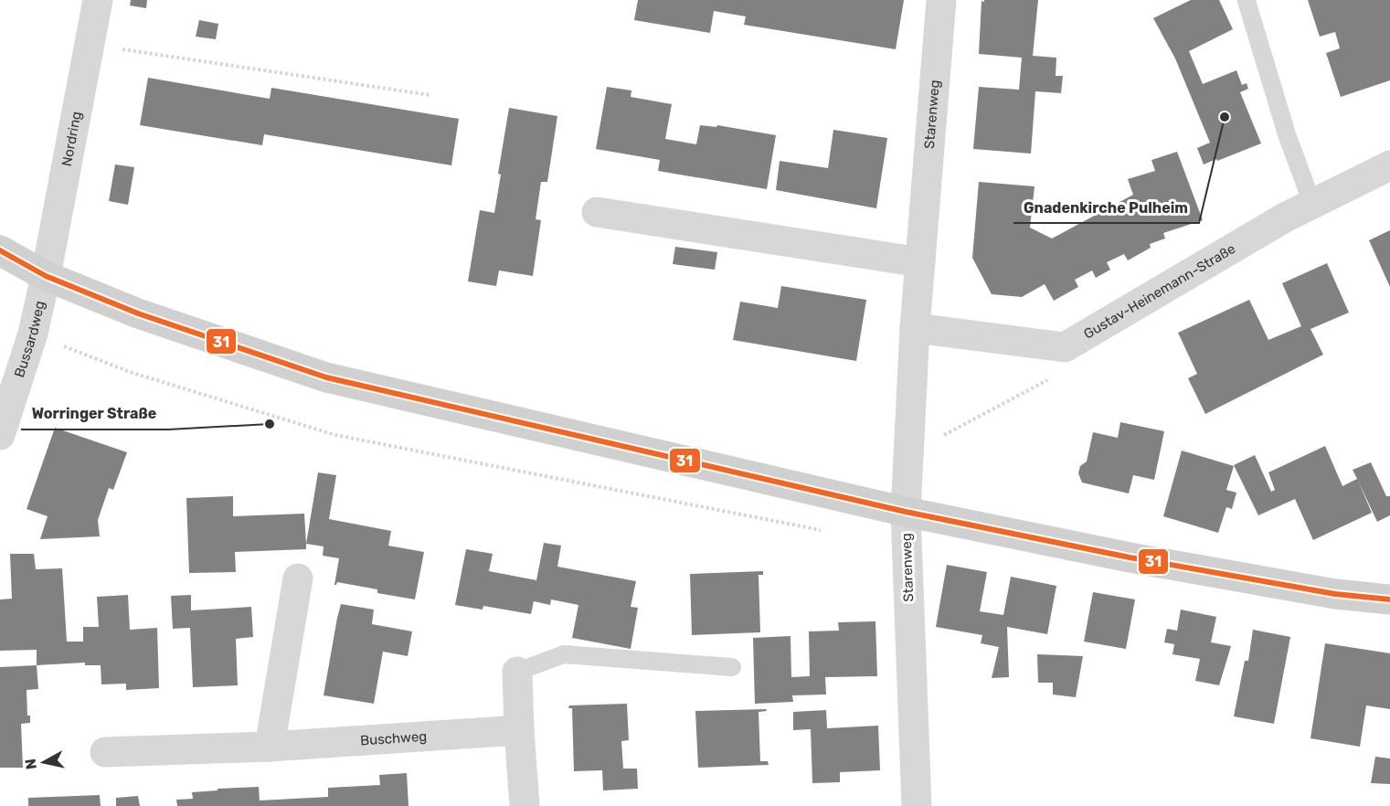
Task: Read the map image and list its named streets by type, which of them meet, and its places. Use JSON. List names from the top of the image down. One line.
{"streets":{"street":["Starenweg","Nordring","Gustav-Heinemann-Straße","Bussardweg","Buschweg"]},"crossings":[["Nordring","Bussardweg"]],"places":["Gnadenkirche Pulheim","Worringer Straße"],"lines":["transit line 31"],"north":"left"}
